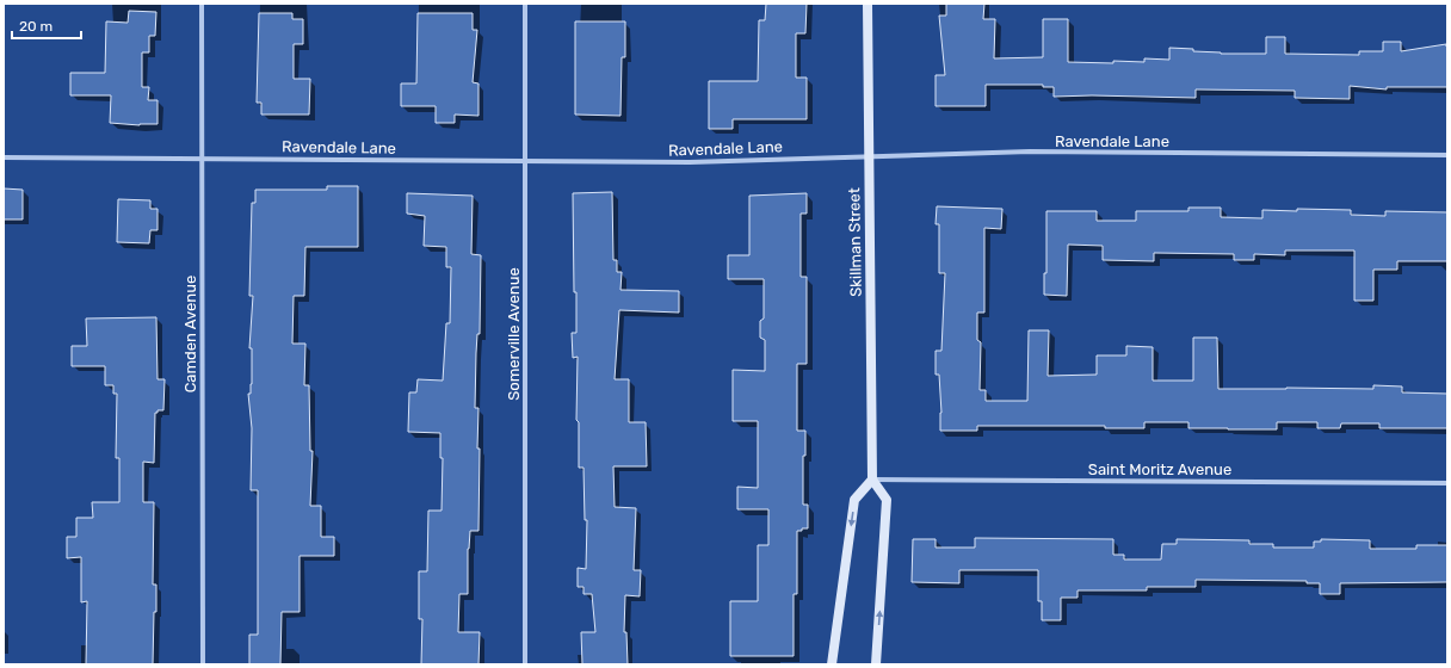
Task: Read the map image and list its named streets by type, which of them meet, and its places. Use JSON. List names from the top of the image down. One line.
{"streets":{"main road":["Skillman Street"],"street":["Ravendale Lane","Camden Avenue","Somerville Avenue","Saint Moritz Avenue"]},"crossings":[["Ravendale Lane","Skillman Street"],["Ravendale Lane","Camden Avenue"],["Ravendale Lane","Somerville Avenue"],["Skillman Street","Saint Moritz Avenue"]],"scale_bar":"20 m"}
